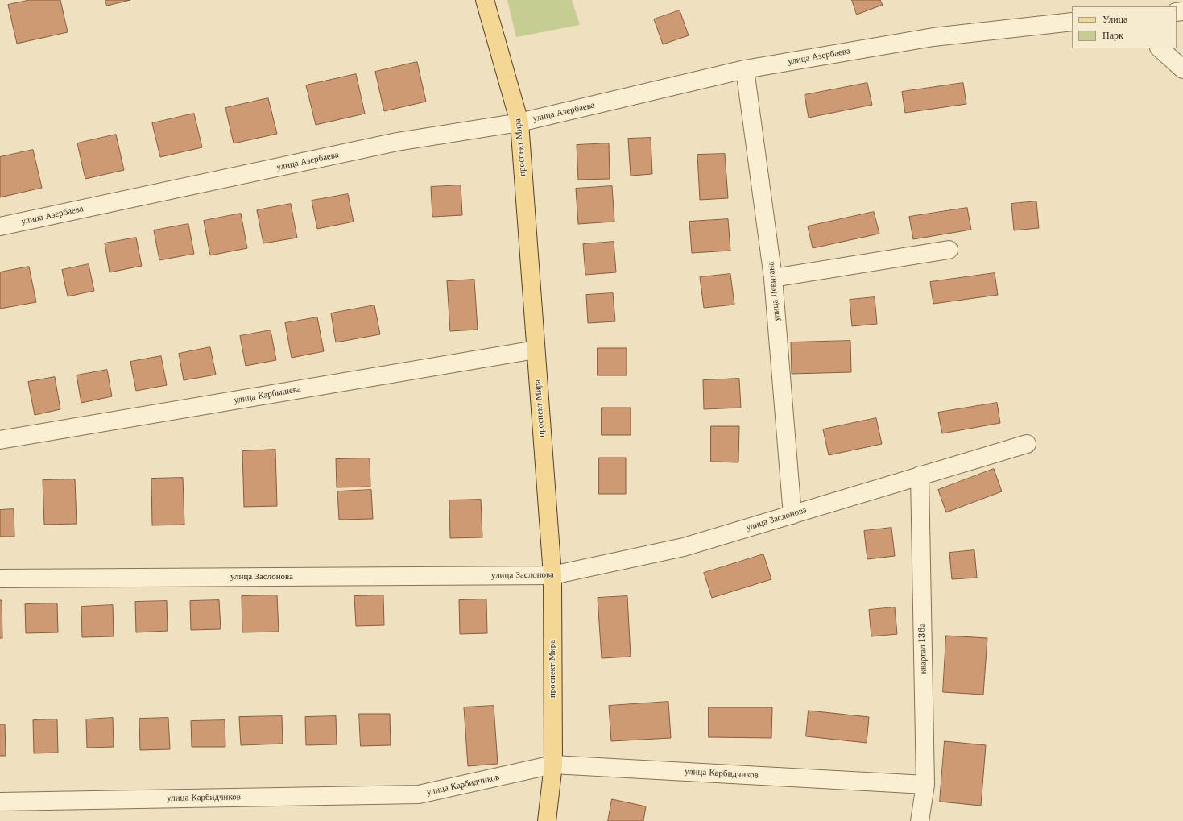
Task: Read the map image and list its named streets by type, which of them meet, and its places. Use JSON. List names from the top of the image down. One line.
{"streets":{"main road":["проспект Мира"],"street":["улица Азербаева","улица Левитана","улица Карбышева","улица Заслонова","квартал 136а","улица Карбидчиков"]},"crossings":[["улица Азербаева","проспект Мира"],["улица Азербаева","улица Левитана"],["проспект Мира","улица Карбышева"],["проспект Мира","улица Заслонова"],["проспект Мира","улица Карбидчиков"],["улица Левитана","улица Заслонова"],["улица Заслонова","квартал 136а"],["квартал 136а","улица Карбидчиков"]],"legend":["Улица","Парк"]}
